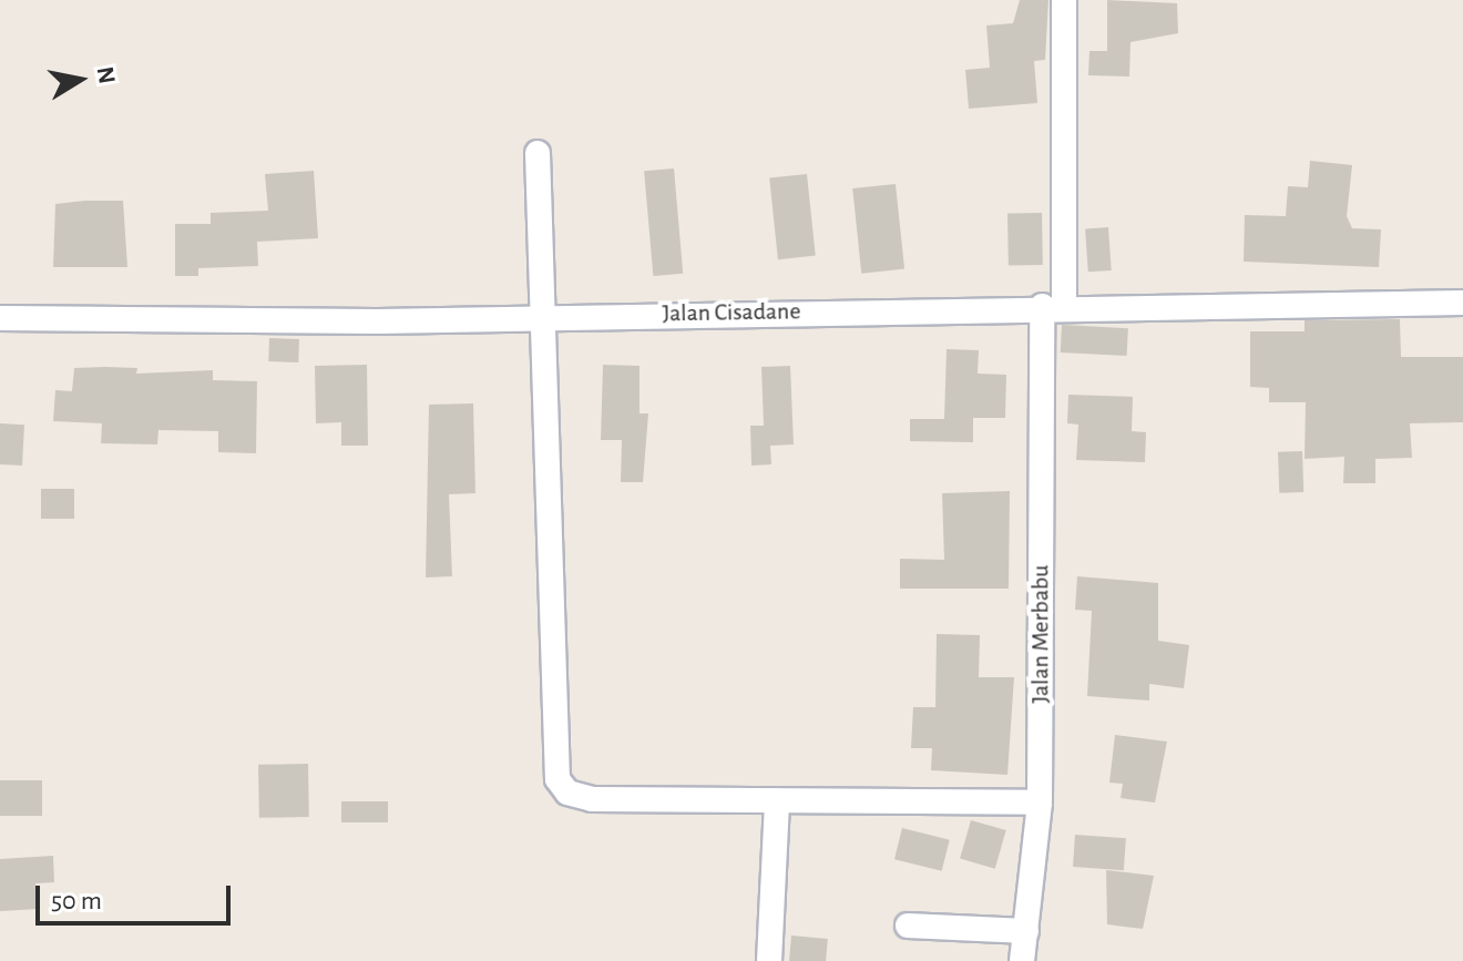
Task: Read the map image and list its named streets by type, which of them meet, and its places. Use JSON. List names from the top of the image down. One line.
{"streets":{"street":["Jalan Cisadane","Jalan Merbabu"]},"crossings":[["Jalan Cisadane","Jalan Merbabu"]],"scale_bar":"50 m","north":"right"}
